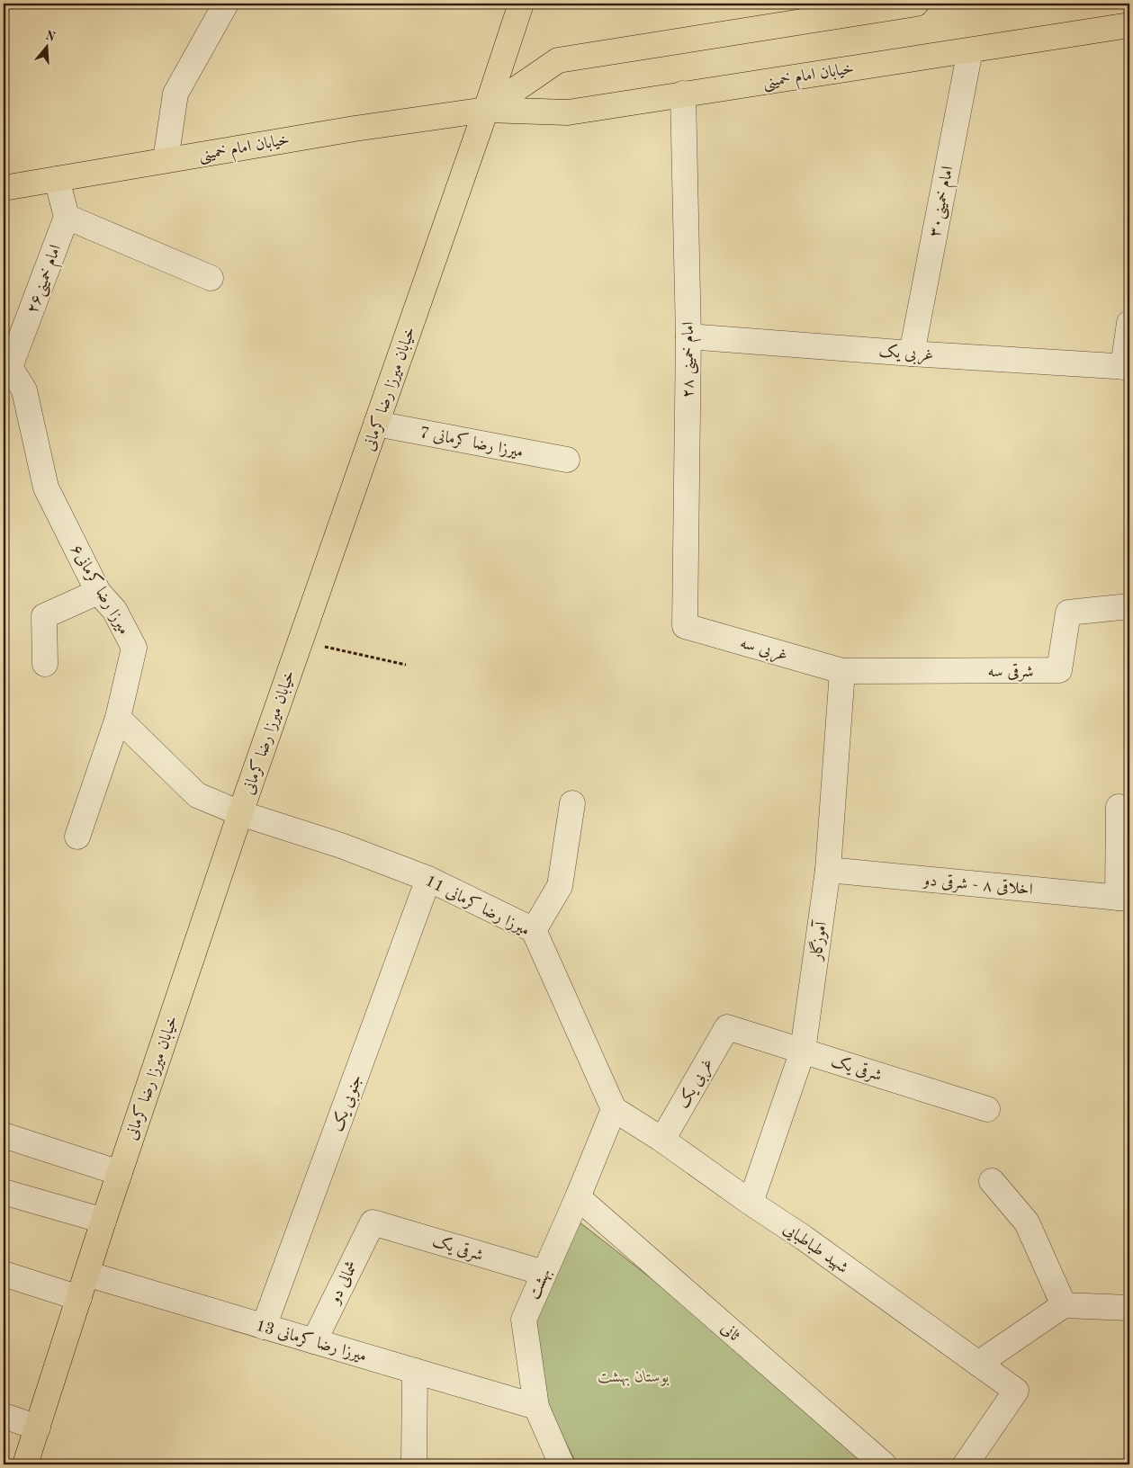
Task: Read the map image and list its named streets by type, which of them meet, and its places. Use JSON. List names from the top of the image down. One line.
{"streets":{"main road":["خیابان امام خمینی","خیابان میرزا رضا کرمانی"],"street":["امام خمینی۳۰","امام خمینی۲۶","غربی یک","امام خمینی ۲۸","میرزا رضا کرمانی 7","میرزا رضا کرمانی۶","غربی سه","شرقی سه","اخلاقی ۸ - شرقی دو","میرزا رضا کرمانی 11","آموزگار","شرقی یک","جنوبی یک","شهید طباطبایی","شمالی دو","بهشت","ثانی","میرزا رضا کرمانی 13"]},"crossings":[["خیابان امام خمینی","امام خمینی۳۰"],["خیابان امام خمینی","امام خمینی ۲۸"],["خیابان امام خمینی","خیابان میرزا رضا کرمانی"],["امام خمینی۳۰","غربی یک"],["امام خمینی۲۶","میرزا رضا کرمانی۶"],["غربی یک","امام خمینی ۲۸"],["غربی یک","شرقی یک"],["غربی یک","شهید طباطبایی"],["امام خمینی ۲۸","غربی سه"],["خیابان میرزا رضا کرمانی","میرزا رضا کرمانی 7"],["خیابان میرزا رضا کرمانی","میرزا رضا کرمانی 11"],["خیابان میرزا رضا کرمانی","میرزا رضا کرمانی 13"],["غربی سه","شرقی سه"],["غربی سه","آموزگار"],["شرقی سه","آموزگار"],["اخلاقی ۸ - شرقی دو","آموزگار"],["میرزا رضا کرمانی 11","جنوبی یک"],["میرزا رضا کرمانی 11","شهید طباطبایی"],["میرزا رضا کرمانی 11","بهشت"],["آموزگار","شرقی یک"],["آموزگار","شهید طباطبایی"],["شرقی یک","شمالی دو"],["شرقی یک","بهشت"],["جنوبی یک","میرزا رضا کرمانی 13"],["شهید طباطبایی","بهشت"],["شمالی دو","میرزا رضا کرمانی 13"],["بهشت","ثانی"],["بهشت","میرزا رضا کرمانی 13"]],"parks":["بوستان بهشت"],"north":"top"}
